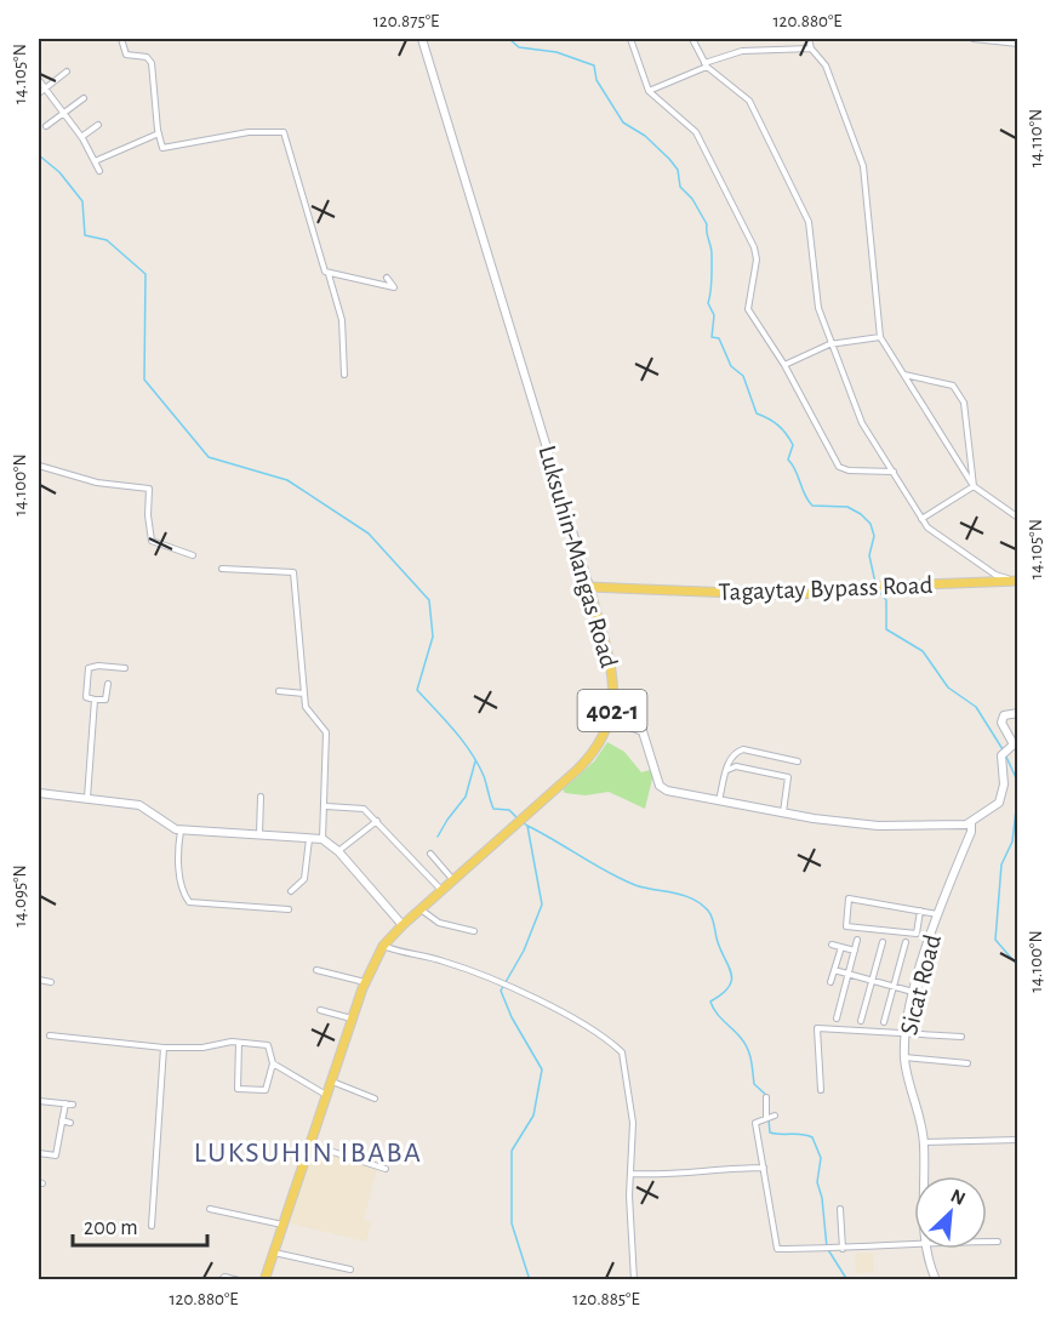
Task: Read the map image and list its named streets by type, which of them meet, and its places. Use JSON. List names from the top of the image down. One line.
{"streets":{"main road":["Luksuhin-Mangas Road","Tagaytay Bypass Road","402-1"],"street":["Sicat Road"]},"crossings":[["Luksuhin-Mangas Road","Tagaytay Bypass Road"]],"districts":["LUKSUHIN IBABA"],"scale_bar":"200 m","north":"top right","coordinates":["120.875°E","120.880°E","14.105°N","14.110°N","14.100°N","14.095°N","120.885°E"]}
